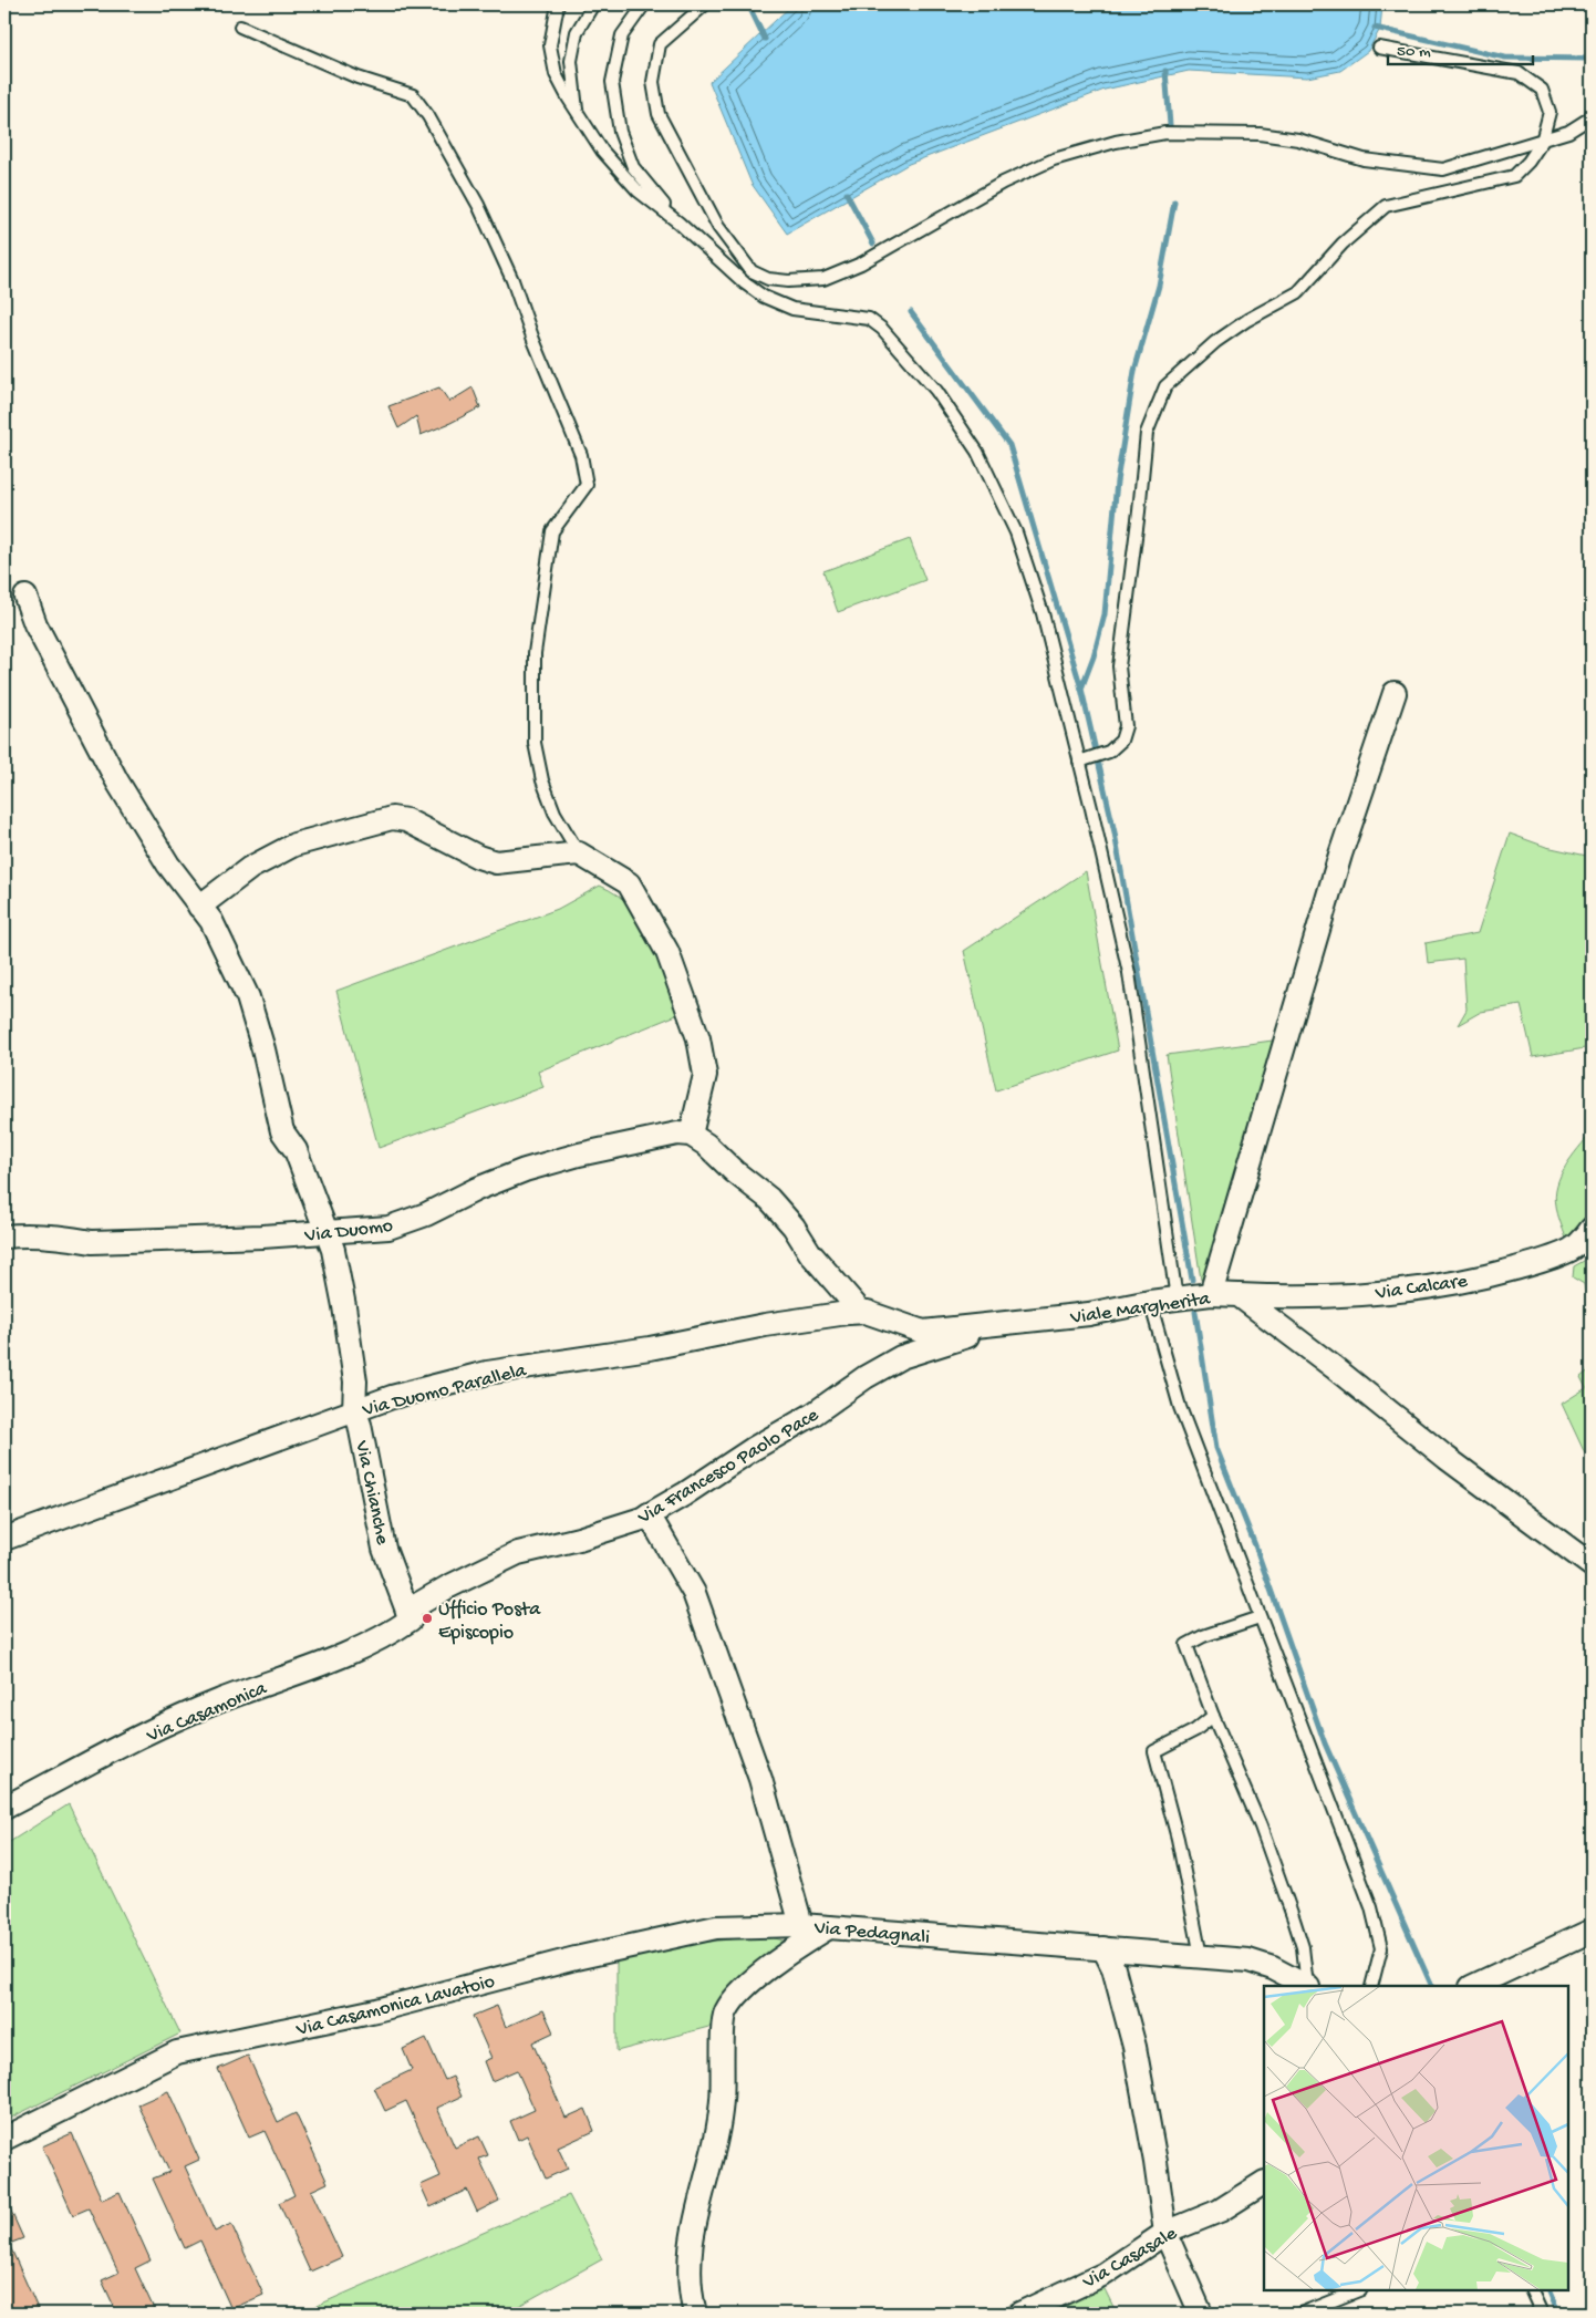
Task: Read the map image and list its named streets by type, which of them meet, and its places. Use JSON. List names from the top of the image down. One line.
{"streets":{"street":["Via Duomo","Via Calcare","Viale Margherita","Via Duomo Parallela","Via Francesco Paolo Pace","Via Chianche","Via Casamonica","Via Pedagnali","Via Casamonica Lavatoio","Via Casasale"]},"crossings":[["Via Duomo","Viale Margherita"],["Via Duomo","Via Chianche"],["Via Calcare","Viale Margherita"],["Viale Margherita","Via Duomo Parallela"],["Viale Margherita","Via Francesco Paolo Pace"],["Via Duomo Parallela","Via Chianche"],["Via Francesco Paolo Pace","Via Chianche"],["Via Francesco Paolo Pace","Via Casamonica"],["Via Francesco Paolo Pace","Via Pedagnali"],["Via Chianche","Via Casamonica"],["Via Pedagnali","Via Casamonica Lavatoio"]],"places":["Ufficio Posta Episcopio"],"scale_bar":"50 m"}
